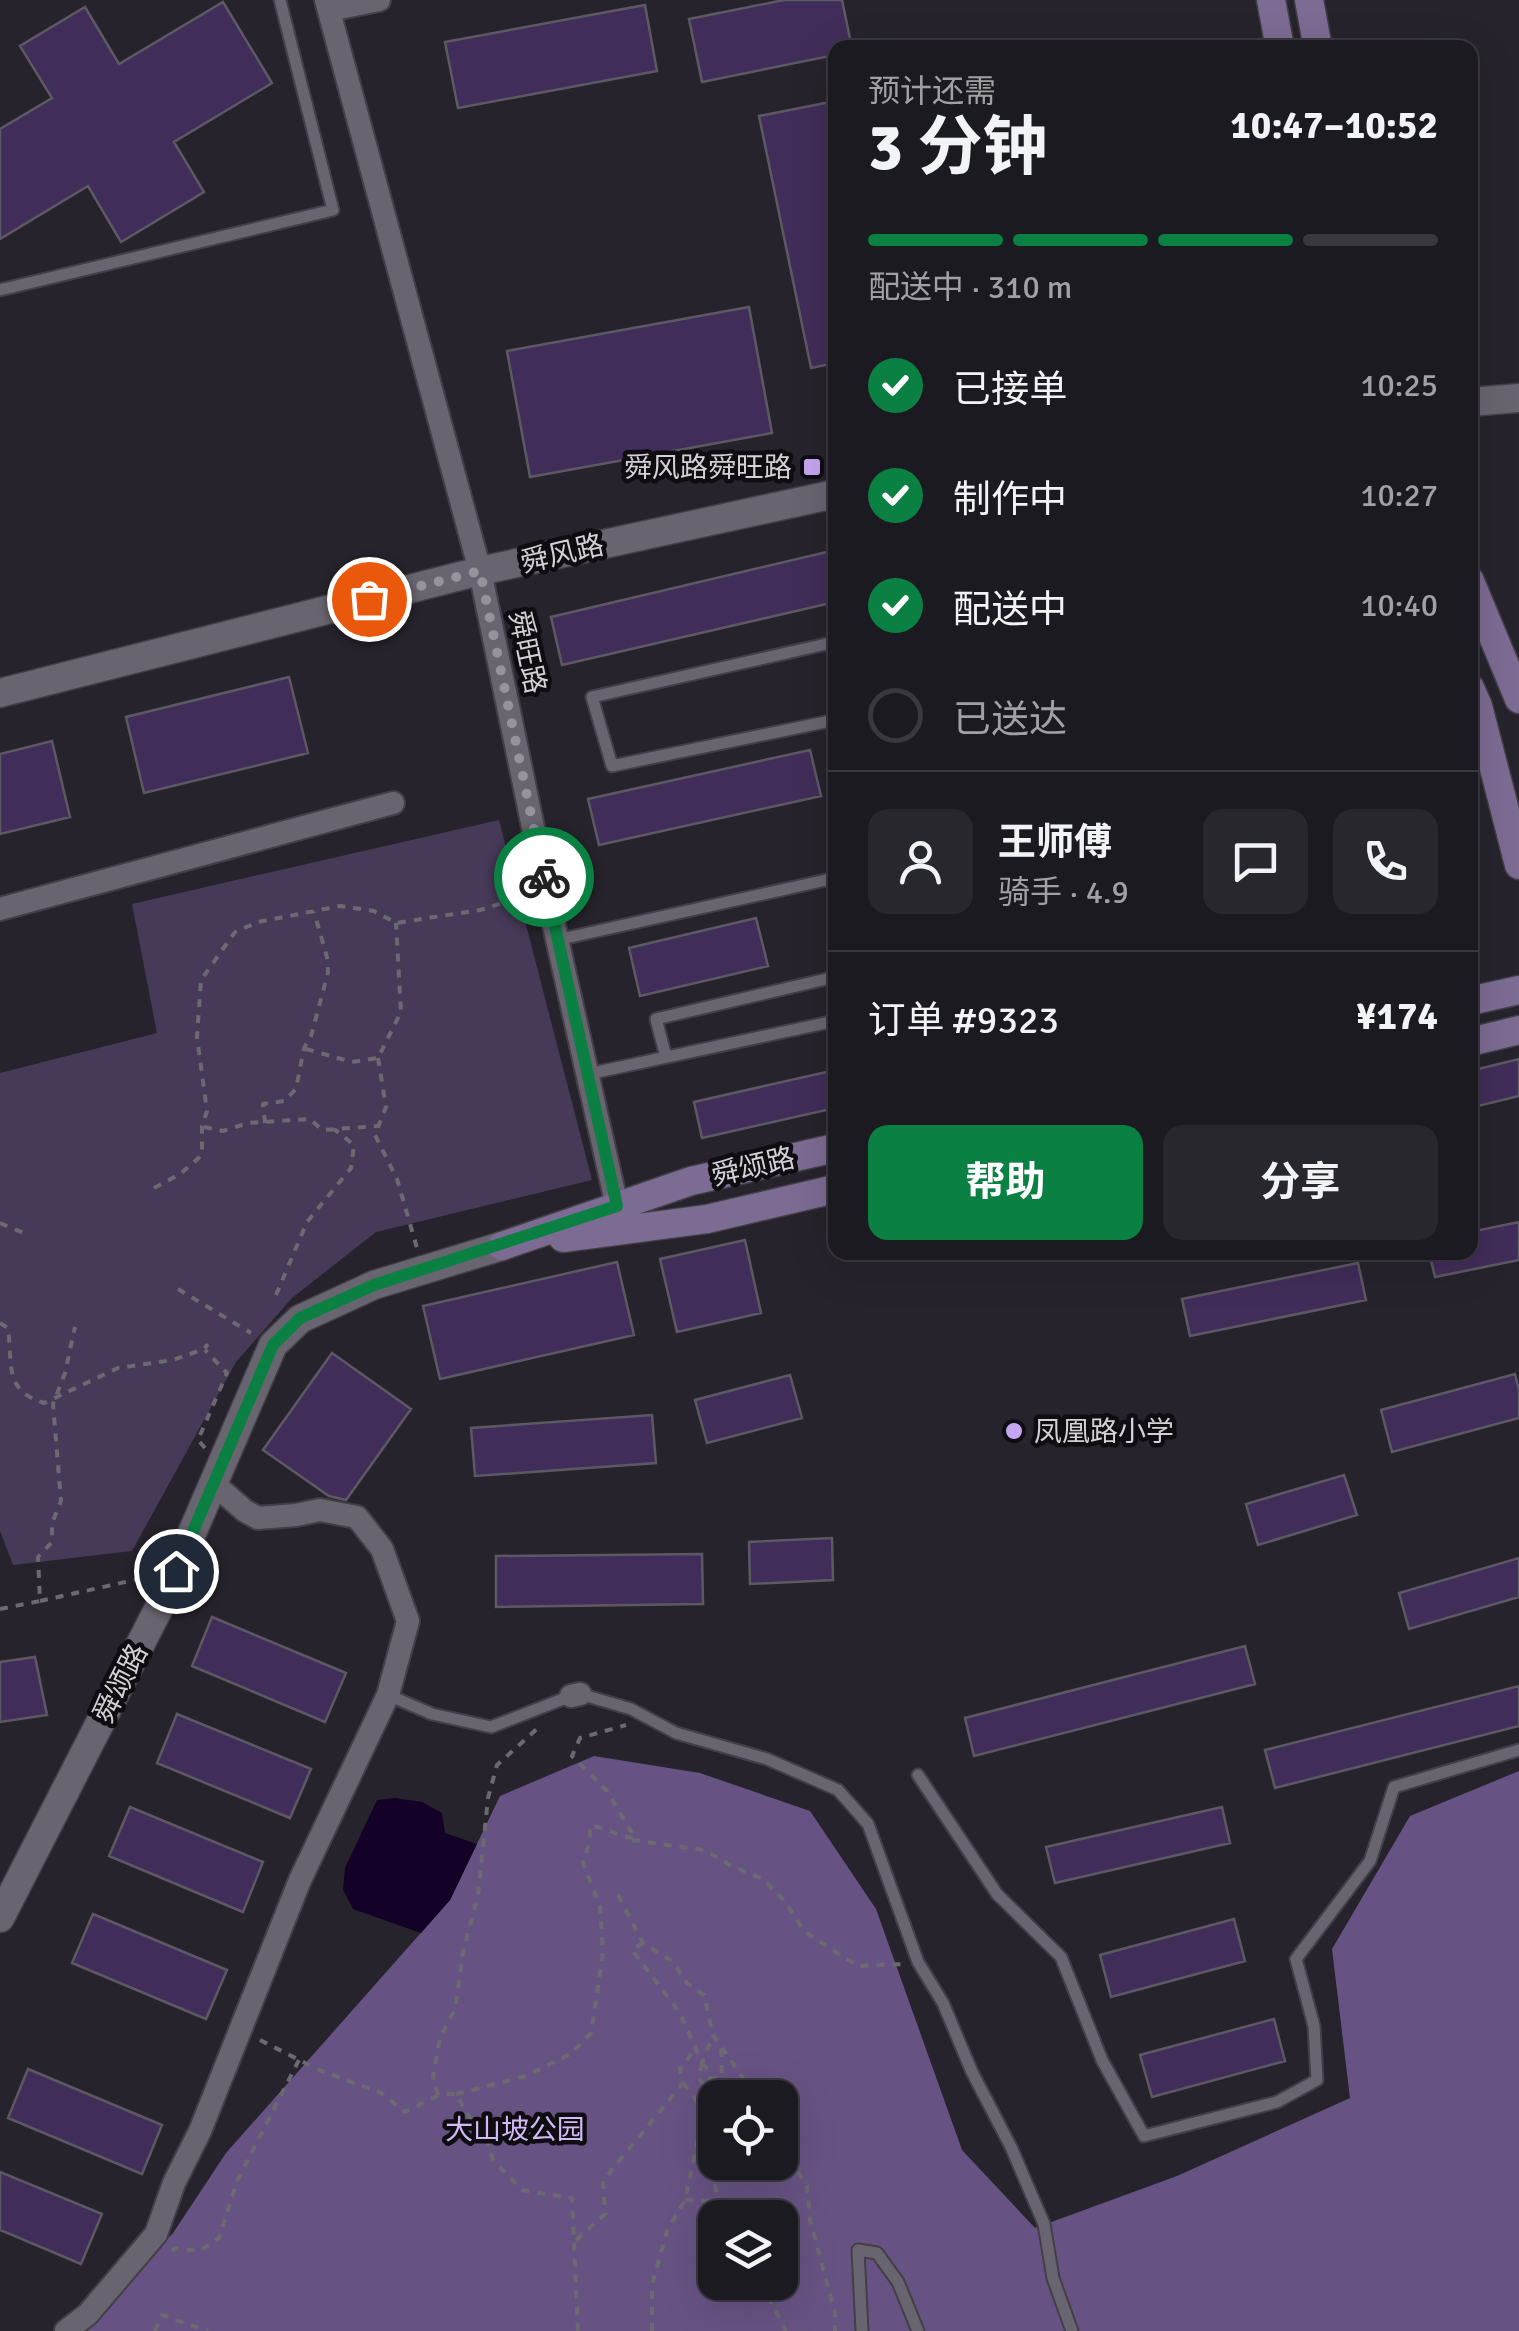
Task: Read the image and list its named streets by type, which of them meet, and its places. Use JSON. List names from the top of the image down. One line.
{"streets":{"main road":["舜颂路"],"street":["舜风路","舜旺路"]},"crossings":[["舜风路","舜旺路"],["舜旺路","舜颂路"]],"parks":["大山坡公园"],"places":{"transit":["舜风路舜旺路"],"other":["凤凰路小学"]},"page":{"heading":["3 分钟","预计还需","10:47–10:52"],"panel":["王师傅","骑手 · 4.9","订单 #9323","¥174"],"bar":"配送中 · 310 m","list":[["已接单","10:25"],["制作中","10:27"],["配送中","10:40"],"已送达"],"buttons":["帮助","分享"]}}
